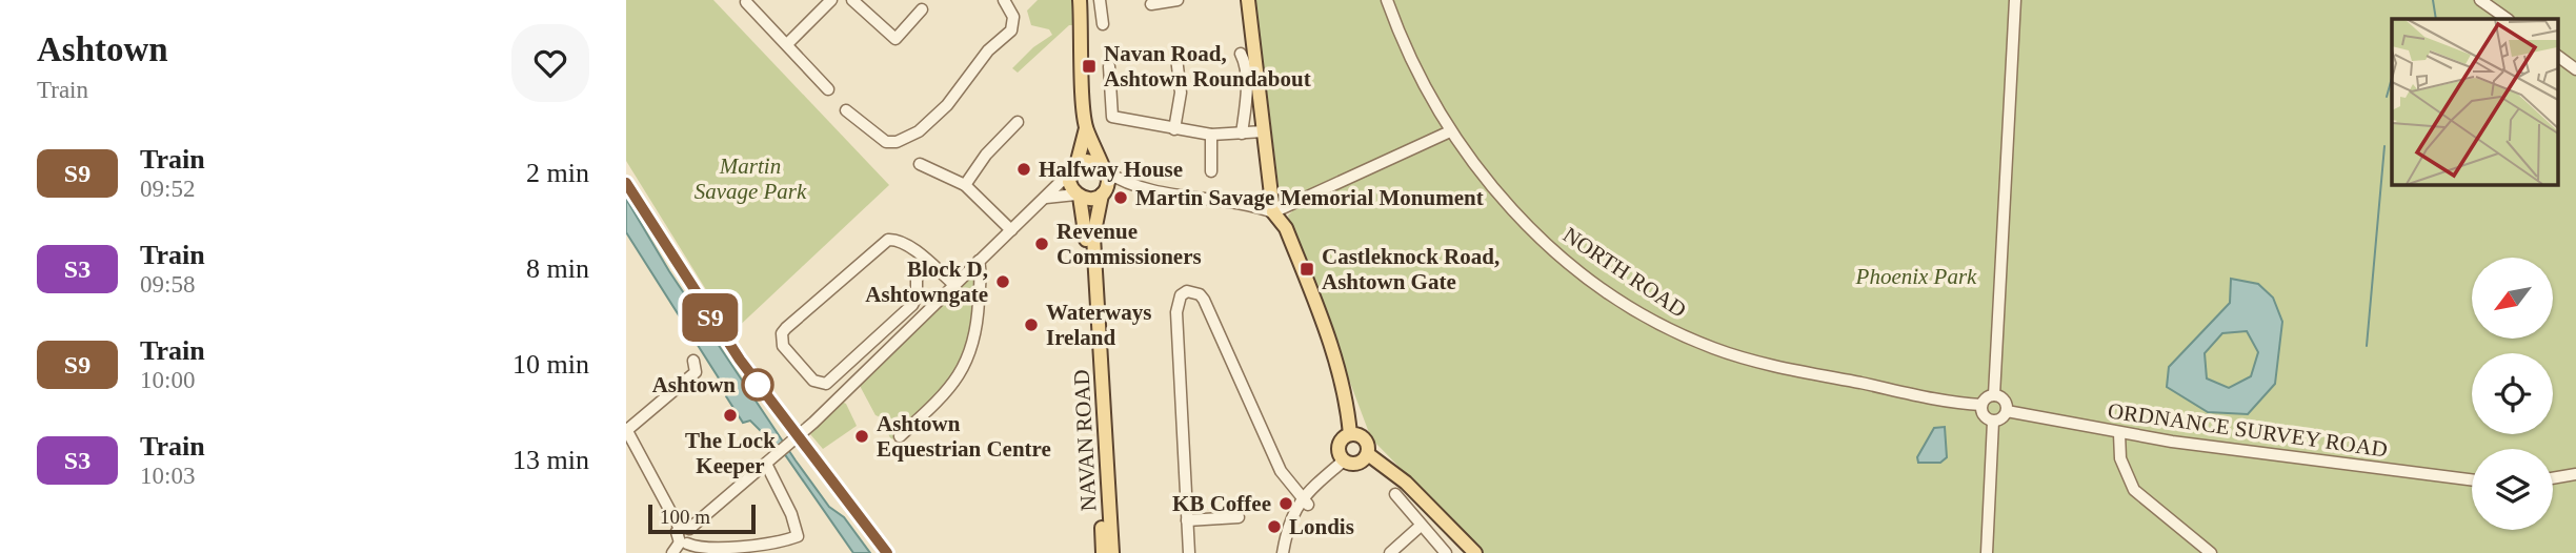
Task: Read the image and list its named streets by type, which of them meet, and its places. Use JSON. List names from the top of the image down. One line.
{"streets":{"main road":["NAVAN ROAD"],"street":["NORTH ROAD","ORDNANCE SURVEY ROAD"]},"crossings":[["NORTH ROAD","ORDNANCE SURVEY ROAD"]],"parks":["Martin Savage Park","Phoenix Park"],"places":{"transit":["Navan Road, Ashtown Roundabout","Castleknock Road, Ashtown Gate"],"other":["Halfway House","Martin Savage Memorial Monument","Revenue Commissioners","Block D, Ashtowngate","Waterways Ireland","Ashtown","The Lock Keeper","Ashtown Equestrian Centre","KB Coffee","Londis"]},"scale_bar":"100 m","north":"bottom left","page":{"heading":["Ashtown","Train"],"on_map":"S9","list":[{"mark":"S9","name":"Train","note":"09:52","value":"2 min"},{"mark":"S3","name":"Train","note":"09:58","value":"8 min"},{"mark":"S9","name":"Train","note":"10:00","value":"10 min"},{"mark":"S3","name":"Train","note":"10:03","value":"13 min"}],"scale":"100 m"}}
